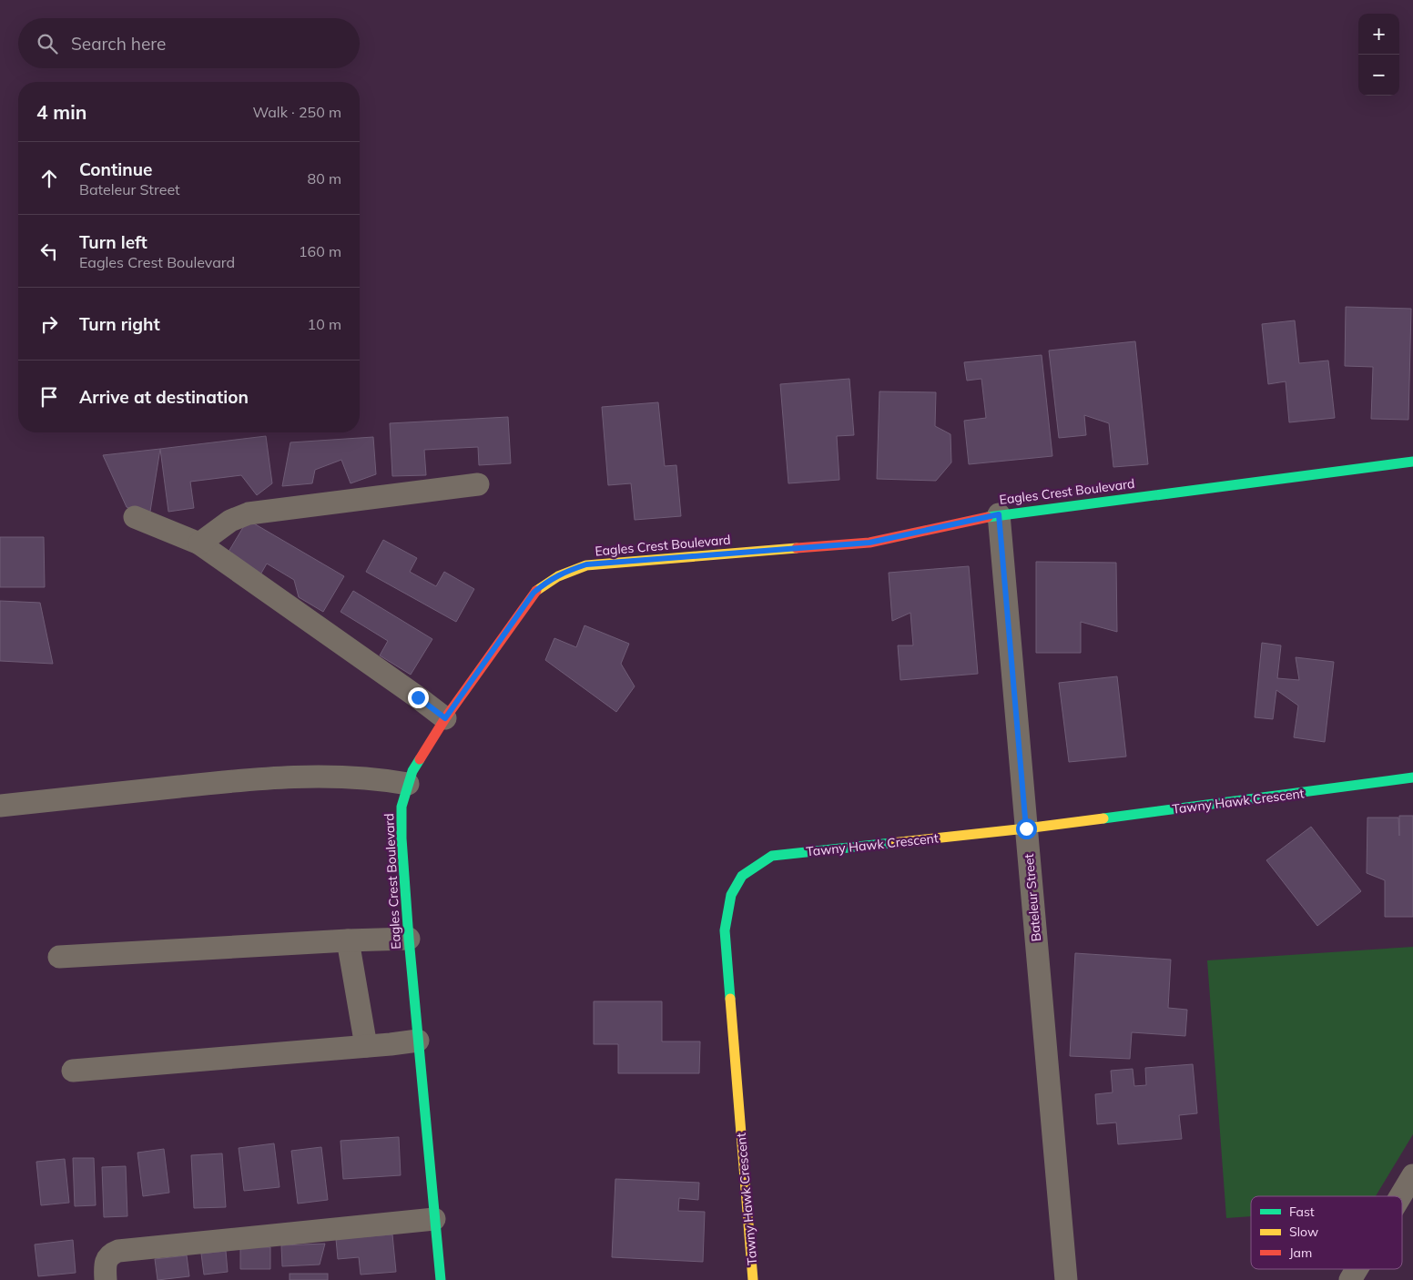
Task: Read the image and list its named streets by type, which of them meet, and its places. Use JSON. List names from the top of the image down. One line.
{"streets":{"street":["Eagles Crest Boulevard","Tawny Hawk Crescent","Bateleur Street"]},"crossings":[["Eagles Crest Boulevard","Bateleur Street"],["Tawny Hawk Crescent","Bateleur Street"]],"legend":["Fast","Slow","Jam"],"page":{"map_buttons":["+","−"],"search":"Search here","heading":["4 min","Walk · 250 m"],"list":[["Continue","Bateleur Street","80 m"],["Turn left","Eagles Crest Boulevard","160 m"],["Turn right","10 m"],"Arrive at destination"]}}
